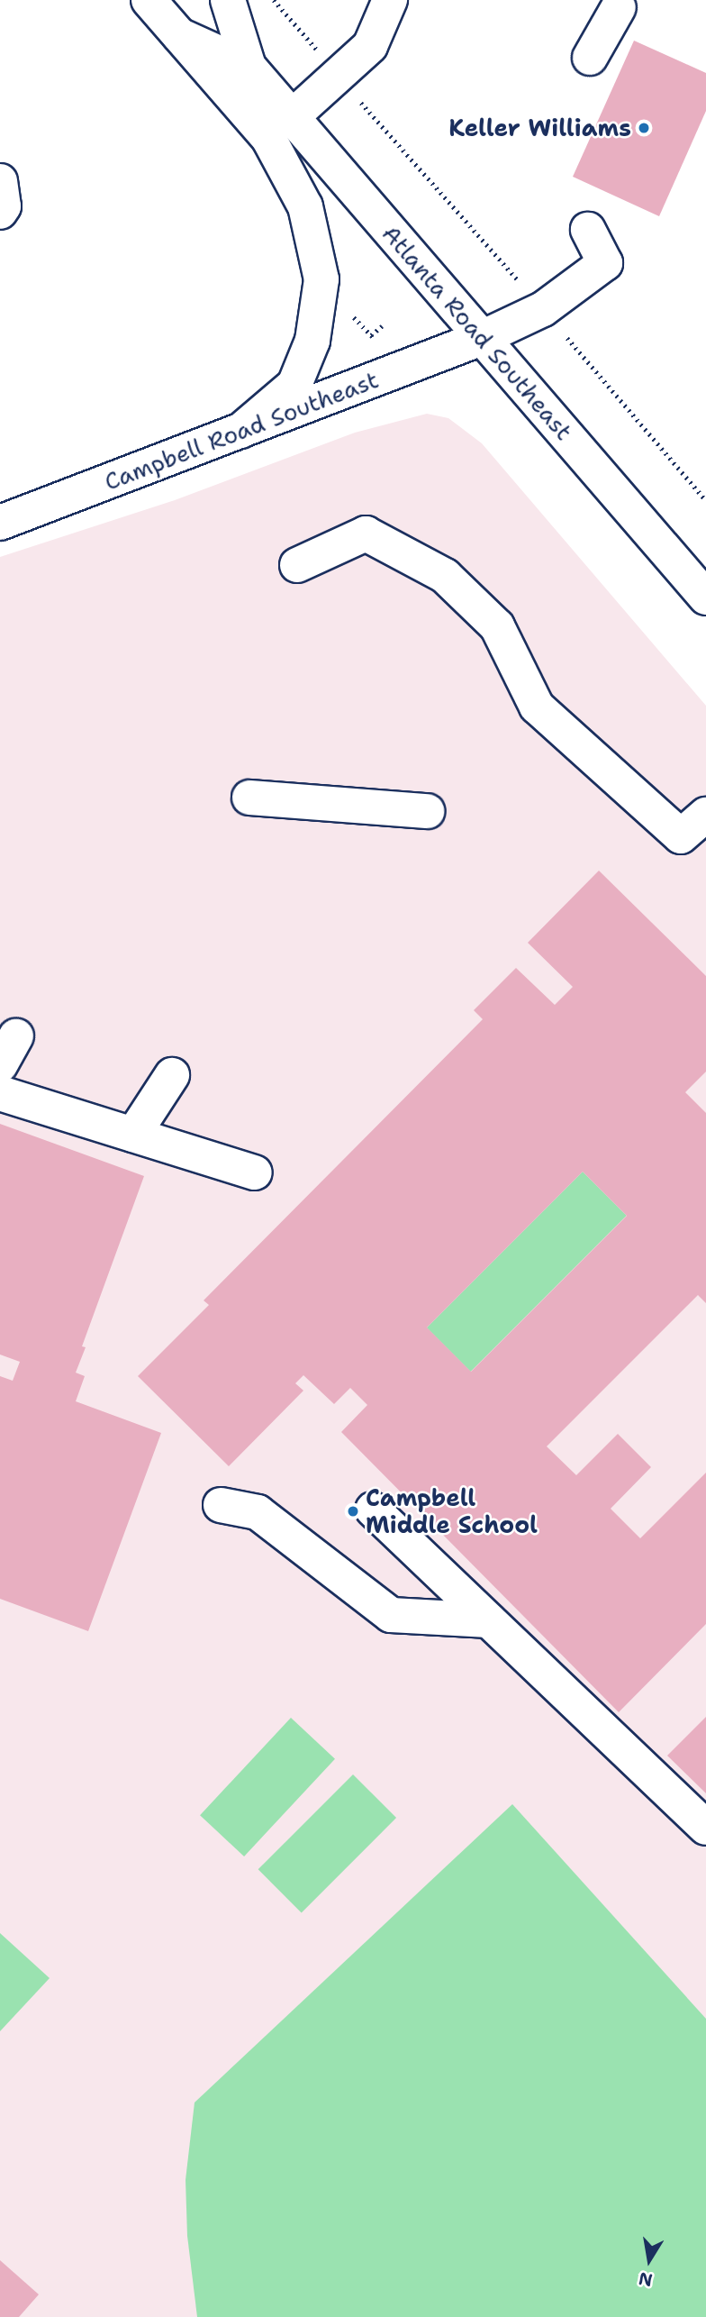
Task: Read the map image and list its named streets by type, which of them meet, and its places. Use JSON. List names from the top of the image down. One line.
{"streets":{"main road":["Atlanta Road Southeast","Campbell Road Southeast"]},"crossings":[["Atlanta Road Southeast","Campbell Road Southeast"]],"places":["Keller Williams","Campbell Middle School"],"north":"bottom"}
